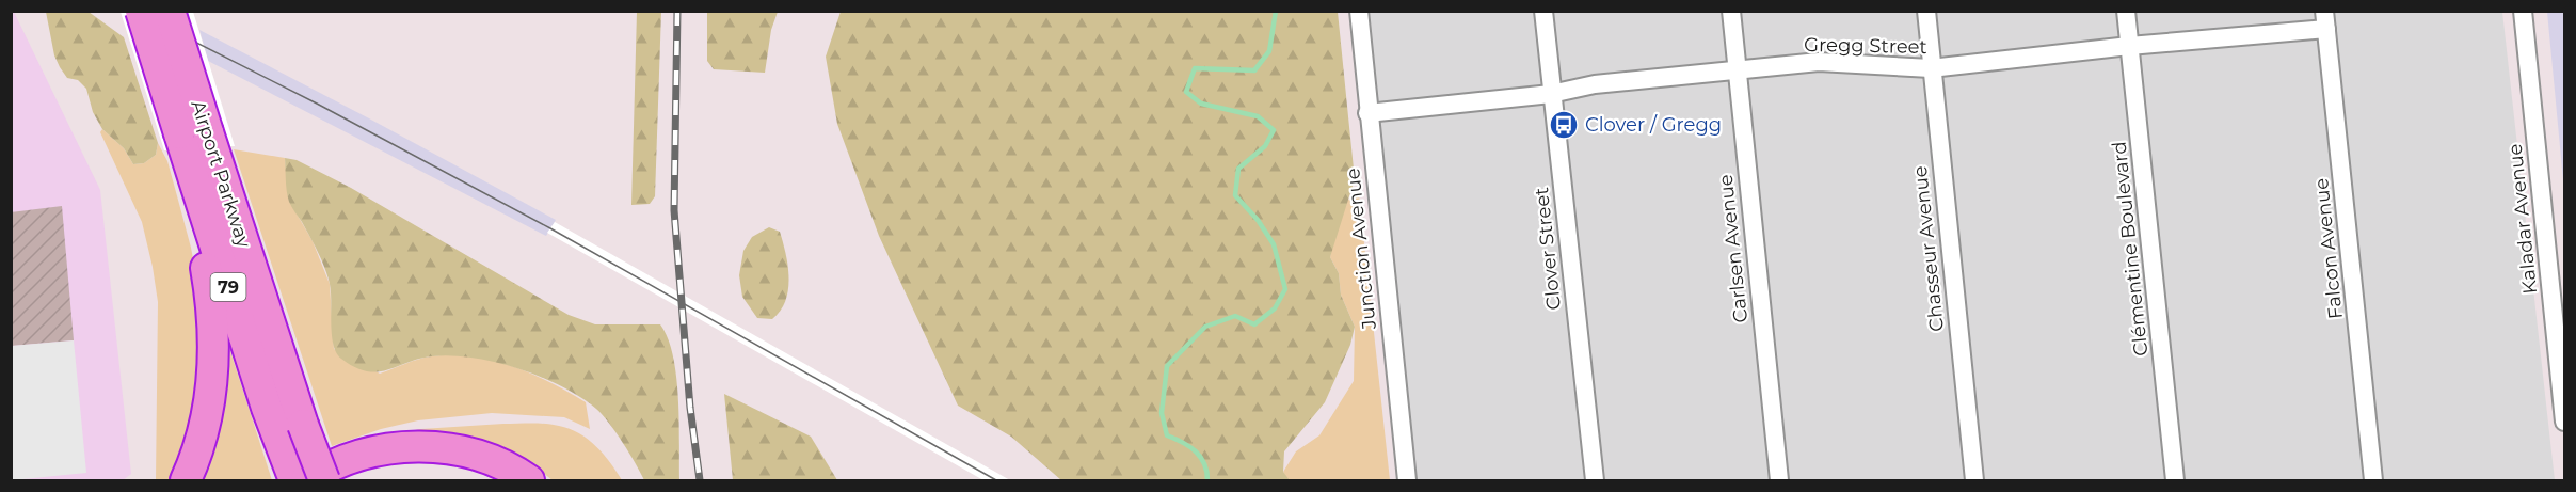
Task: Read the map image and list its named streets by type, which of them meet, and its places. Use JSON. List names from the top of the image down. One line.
{"streets":{"highway":["Airport Parkway","79"],"street":["Gregg Street","Kaladar Avenue","Junction Avenue","Clover Street","Carlsen Avenue","Chasseur Avenue","Clémentine Boulevard","Falcon Avenue"]},"crossings":[["Gregg Street","Junction Avenue"],["Gregg Street","Clover Street"],["Gregg Street","Carlsen Avenue"],["Gregg Street","Chasseur Avenue"],["Gregg Street","Clémentine Boulevard"],["Gregg Street","Falcon Avenue"]],"places":{"bus stop":["Clover / Gregg"]}}
